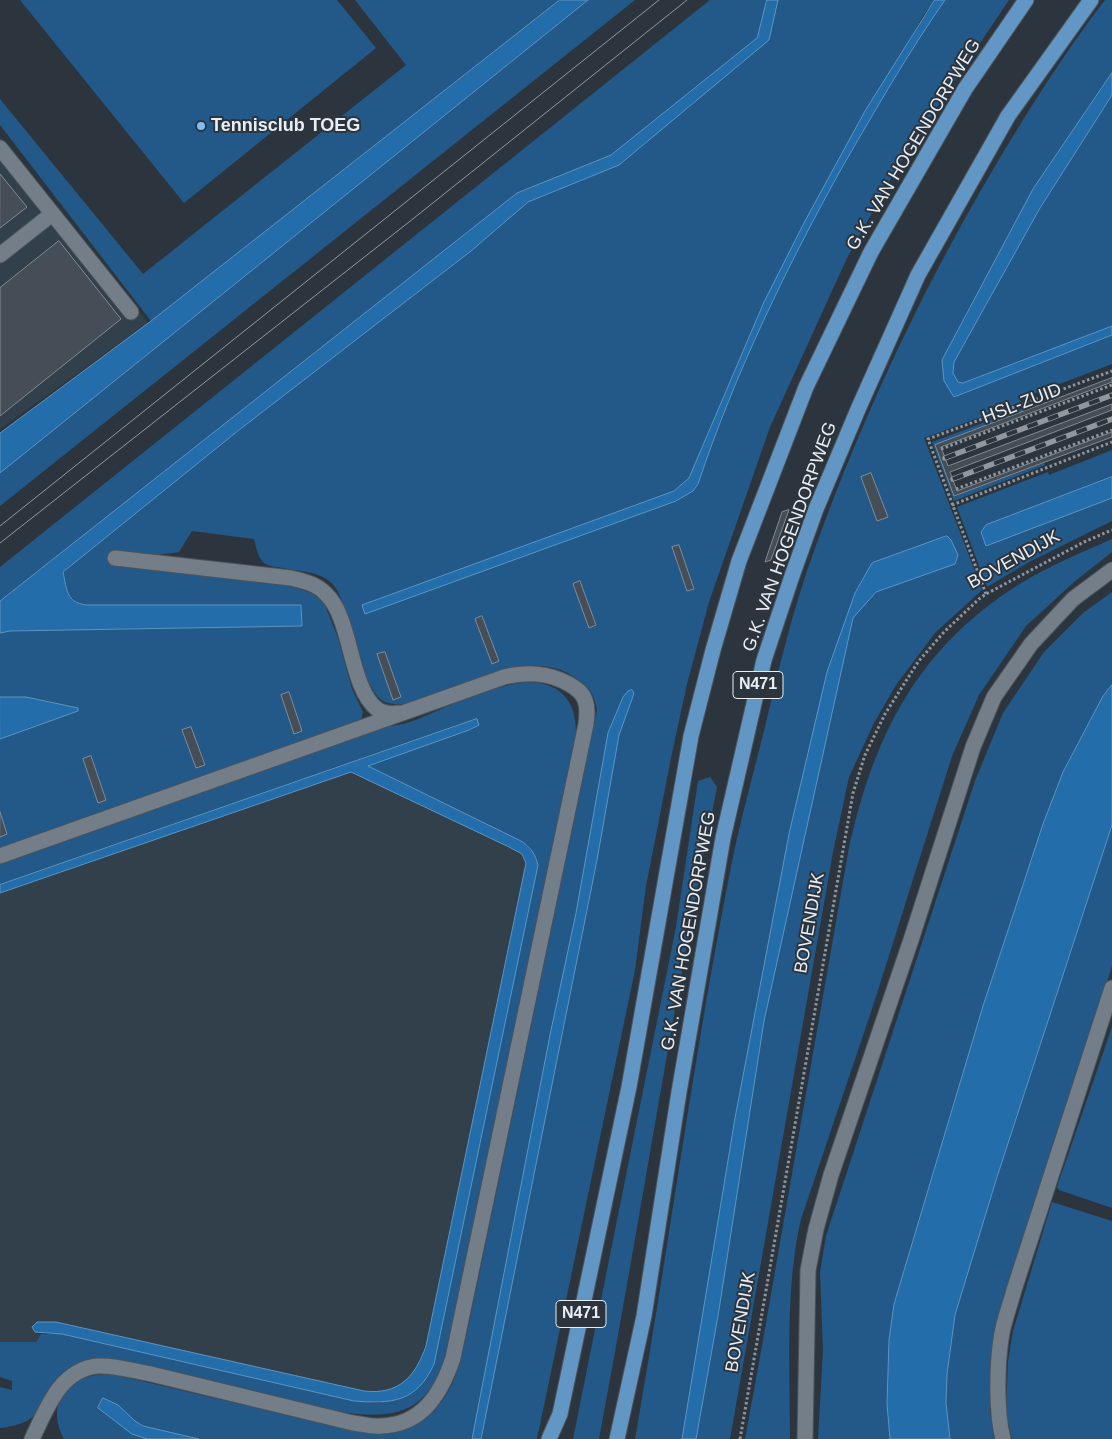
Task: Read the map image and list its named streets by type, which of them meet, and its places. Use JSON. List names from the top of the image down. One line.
{"streets":{"main road":["G.K. VAN HOGENDORPWEG","N471"],"path":["HSL-ZUID","BOVENDIJK"]},"places":["Tennisclub TOEG"]}
